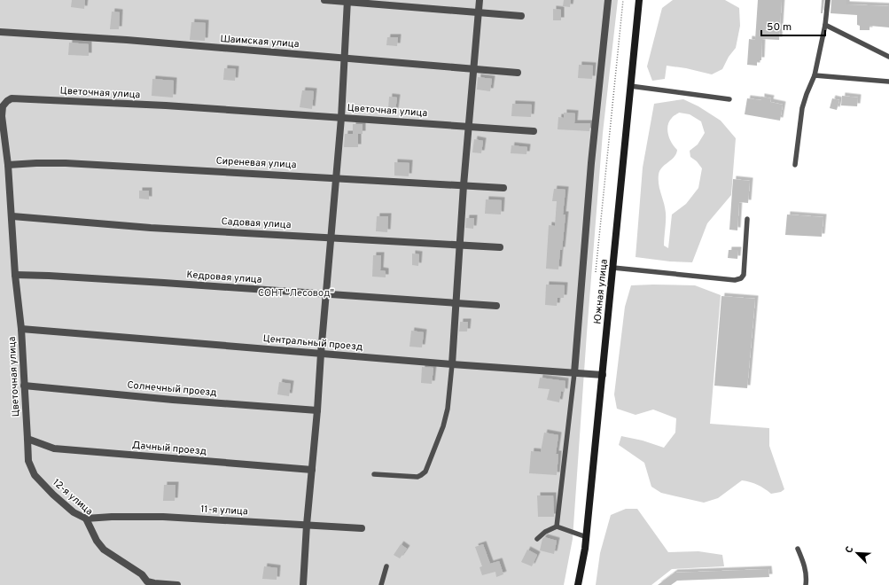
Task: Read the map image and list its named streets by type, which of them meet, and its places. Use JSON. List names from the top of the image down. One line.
{"streets":{"main road":["Южная улица"],"street":["Шаимская улица","Цветочная улица","Сиреневая улица","Садовая улица","Кедровая улица","Центральный проезд","Солнечный проезд","Дачный проезд","12-я улица","11-я улица"]},"crossings":[["Цветочная улица","Сиреневая улица"],["Цветочная улица","Садовая улица"],["Цветочная улица","Кедровая улица"],["Цветочная улица","Центральный проезд"],["Цветочная улица","Солнечный проезд"],["Цветочная улица","Дачный проезд"],["Цветочная улица","12-я улица"],["Южная улица","Центральный проезд"],["Дачный проезд","12-я улица"],["12-я улица","11-я улица"]],"parks":["СОНТ \"Лесовод\""],"scale_bar":"50 m","north":"top left"}
